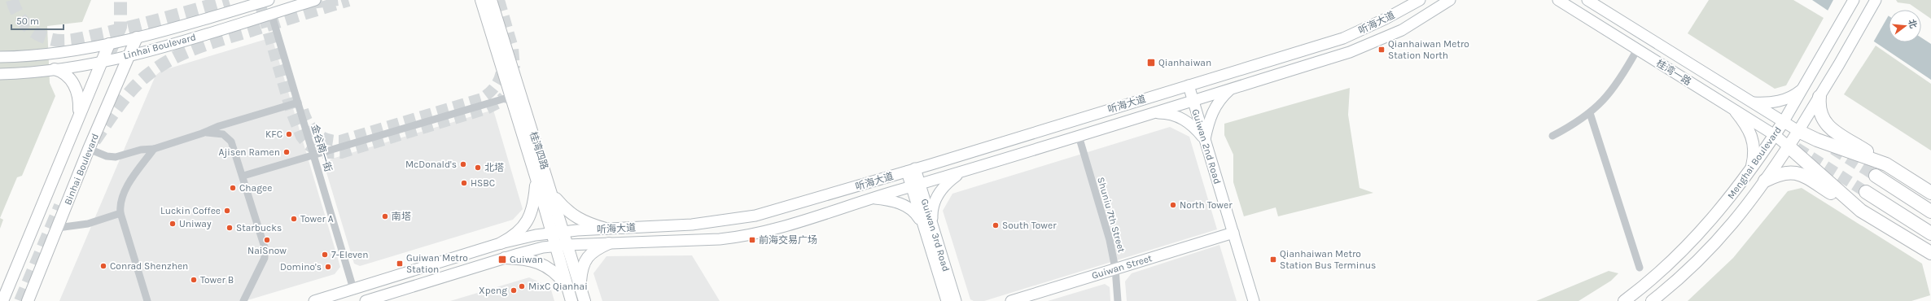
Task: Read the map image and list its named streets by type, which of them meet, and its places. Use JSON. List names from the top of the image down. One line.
{"streets":{"main road":["听海大道","Linhai Boulevard","桂湾一路","Guiwan 2nd Road","桂湾四路","Menghai Boulevard","Binhai Boulevard","Guiwan 3rd Road","Guiwan Street"],"street":["金谷南一街","Shuniu 7th Street"]},"crossings":[["听海大道","Guiwan 2nd Road"],["听海大道","金谷南一街"],["听海大道","桂湾四路"],["听海大道","Shuniu 7th Street"],["听海大道","Guiwan 3rd Road"],["Linhai Boulevard","金谷南一街"],["Linhai Boulevard","Binhai Boulevard"],["桂湾一路","Menghai Boulevard"],["Guiwan 2nd Road","Guiwan Street"],["Shuniu 7th Street","Guiwan Street"]],"places":{"transit":["Qianhaiwan Metro Station North","Qianhaiwan","前海交易广场","Guiwan","Qianhaiwan Metro Station Bus Terminus","Guiwan Metro Station"],"other":["KFC","Ajisen Ramen","McDonald's","北塔","HSBC","Chagee","North Tower","Luckin Coffee","南塔","Tower A","Uniway","South Tower","Starbucks","NaiSnow","7-Eleven","Conrad Shenzhen","Domino's","Tower B","MixC Qianhai","Xpeng"]},"scale_bar":"50 m","north":"right"}
